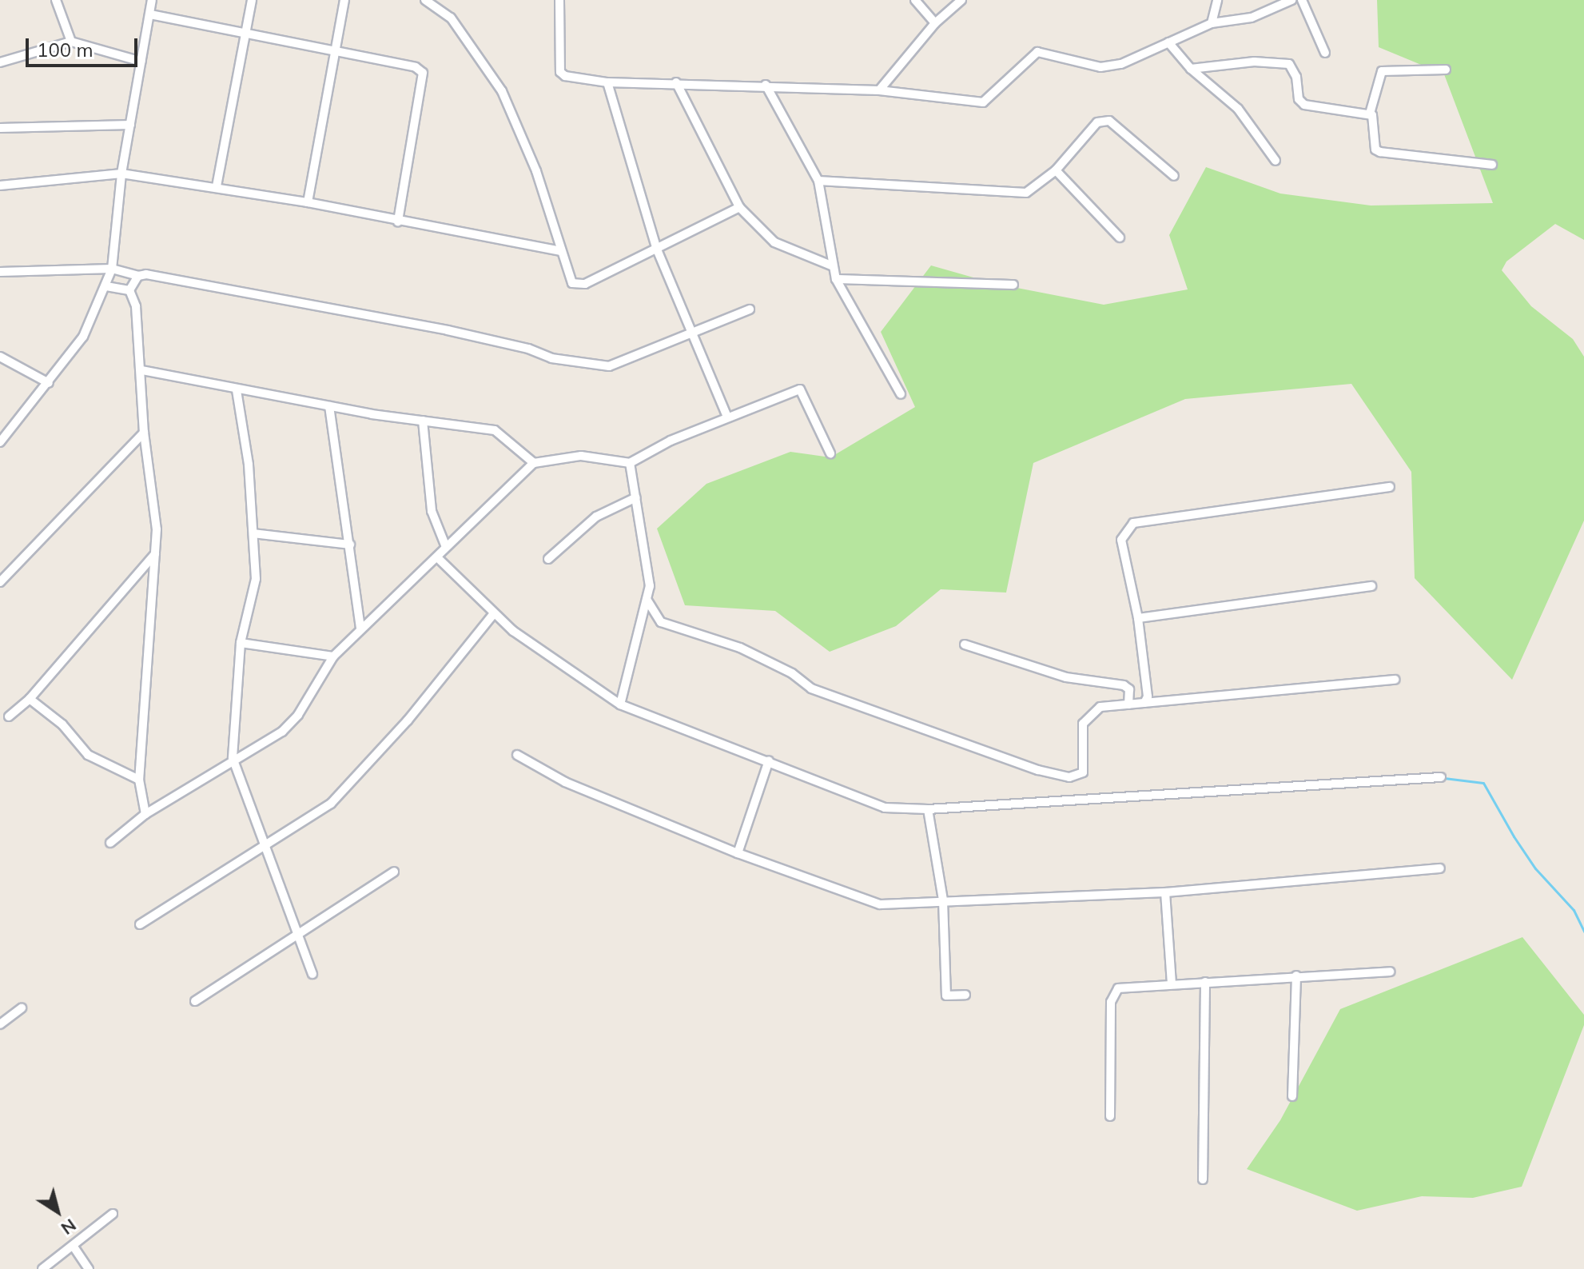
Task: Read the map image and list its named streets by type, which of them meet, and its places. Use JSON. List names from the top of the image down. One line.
{"scale_bar":"100 m","north":"bottom right"}
